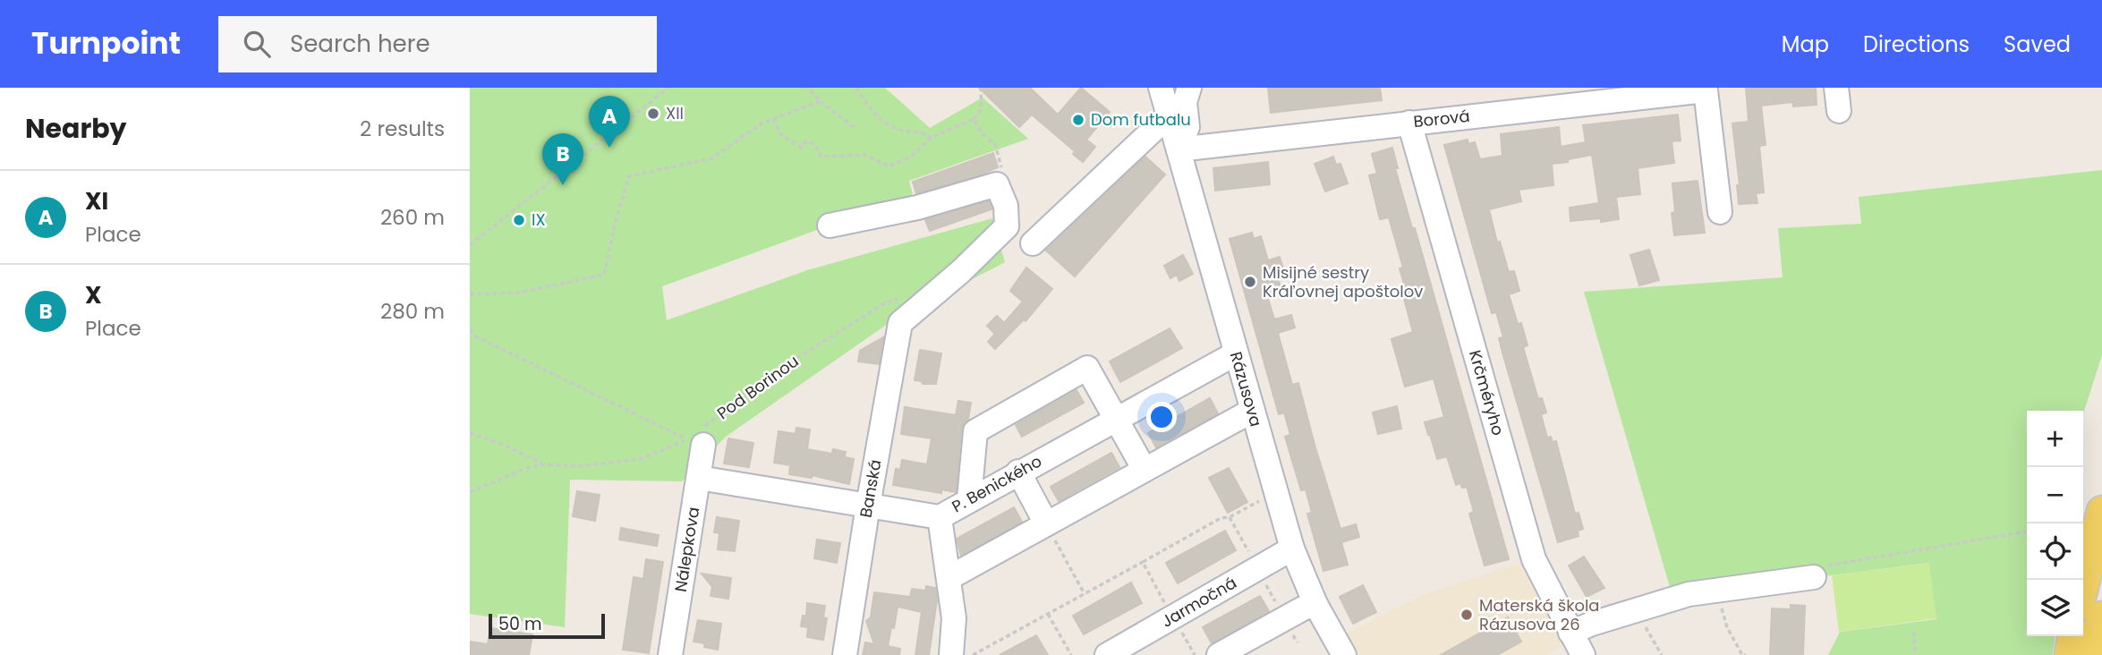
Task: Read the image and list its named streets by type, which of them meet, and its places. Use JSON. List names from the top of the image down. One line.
{"streets":{"street":["Borová","Rázusova","Krčméryho","P. Benického","Banská","Nálepkova","Jarmočná"],"path":["Pod Borinou"]},"crossings":[["Borová","Rázusova"],["Borová","Krčméryho"],["Pod Borinou","Nálepkova"],["Rázusova","P. Benického"],["Rázusova","Jarmočná"],["P. Benického","Banská"],["P. Benického","Nálepkova"]],"places":["XII","Dom futbalu","IX","Misijné sestry Kráľovnej apoštolov","Materská škola Rázusova 26"],"scale_bar":"50 m","page":{"header":"Turnpoint","search":"Search here","nav":["Map","Directions","Saved"],"heading":["Nearby","2 results"],"pins":["A","B"],"list":[{"mark":"A","name":"XI","note":"Place","value":"260 m"},{"mark":"B","name":"X","note":"Place","value":"280 m"}],"map_buttons":["+","−"],"scale":"50 m"}}
